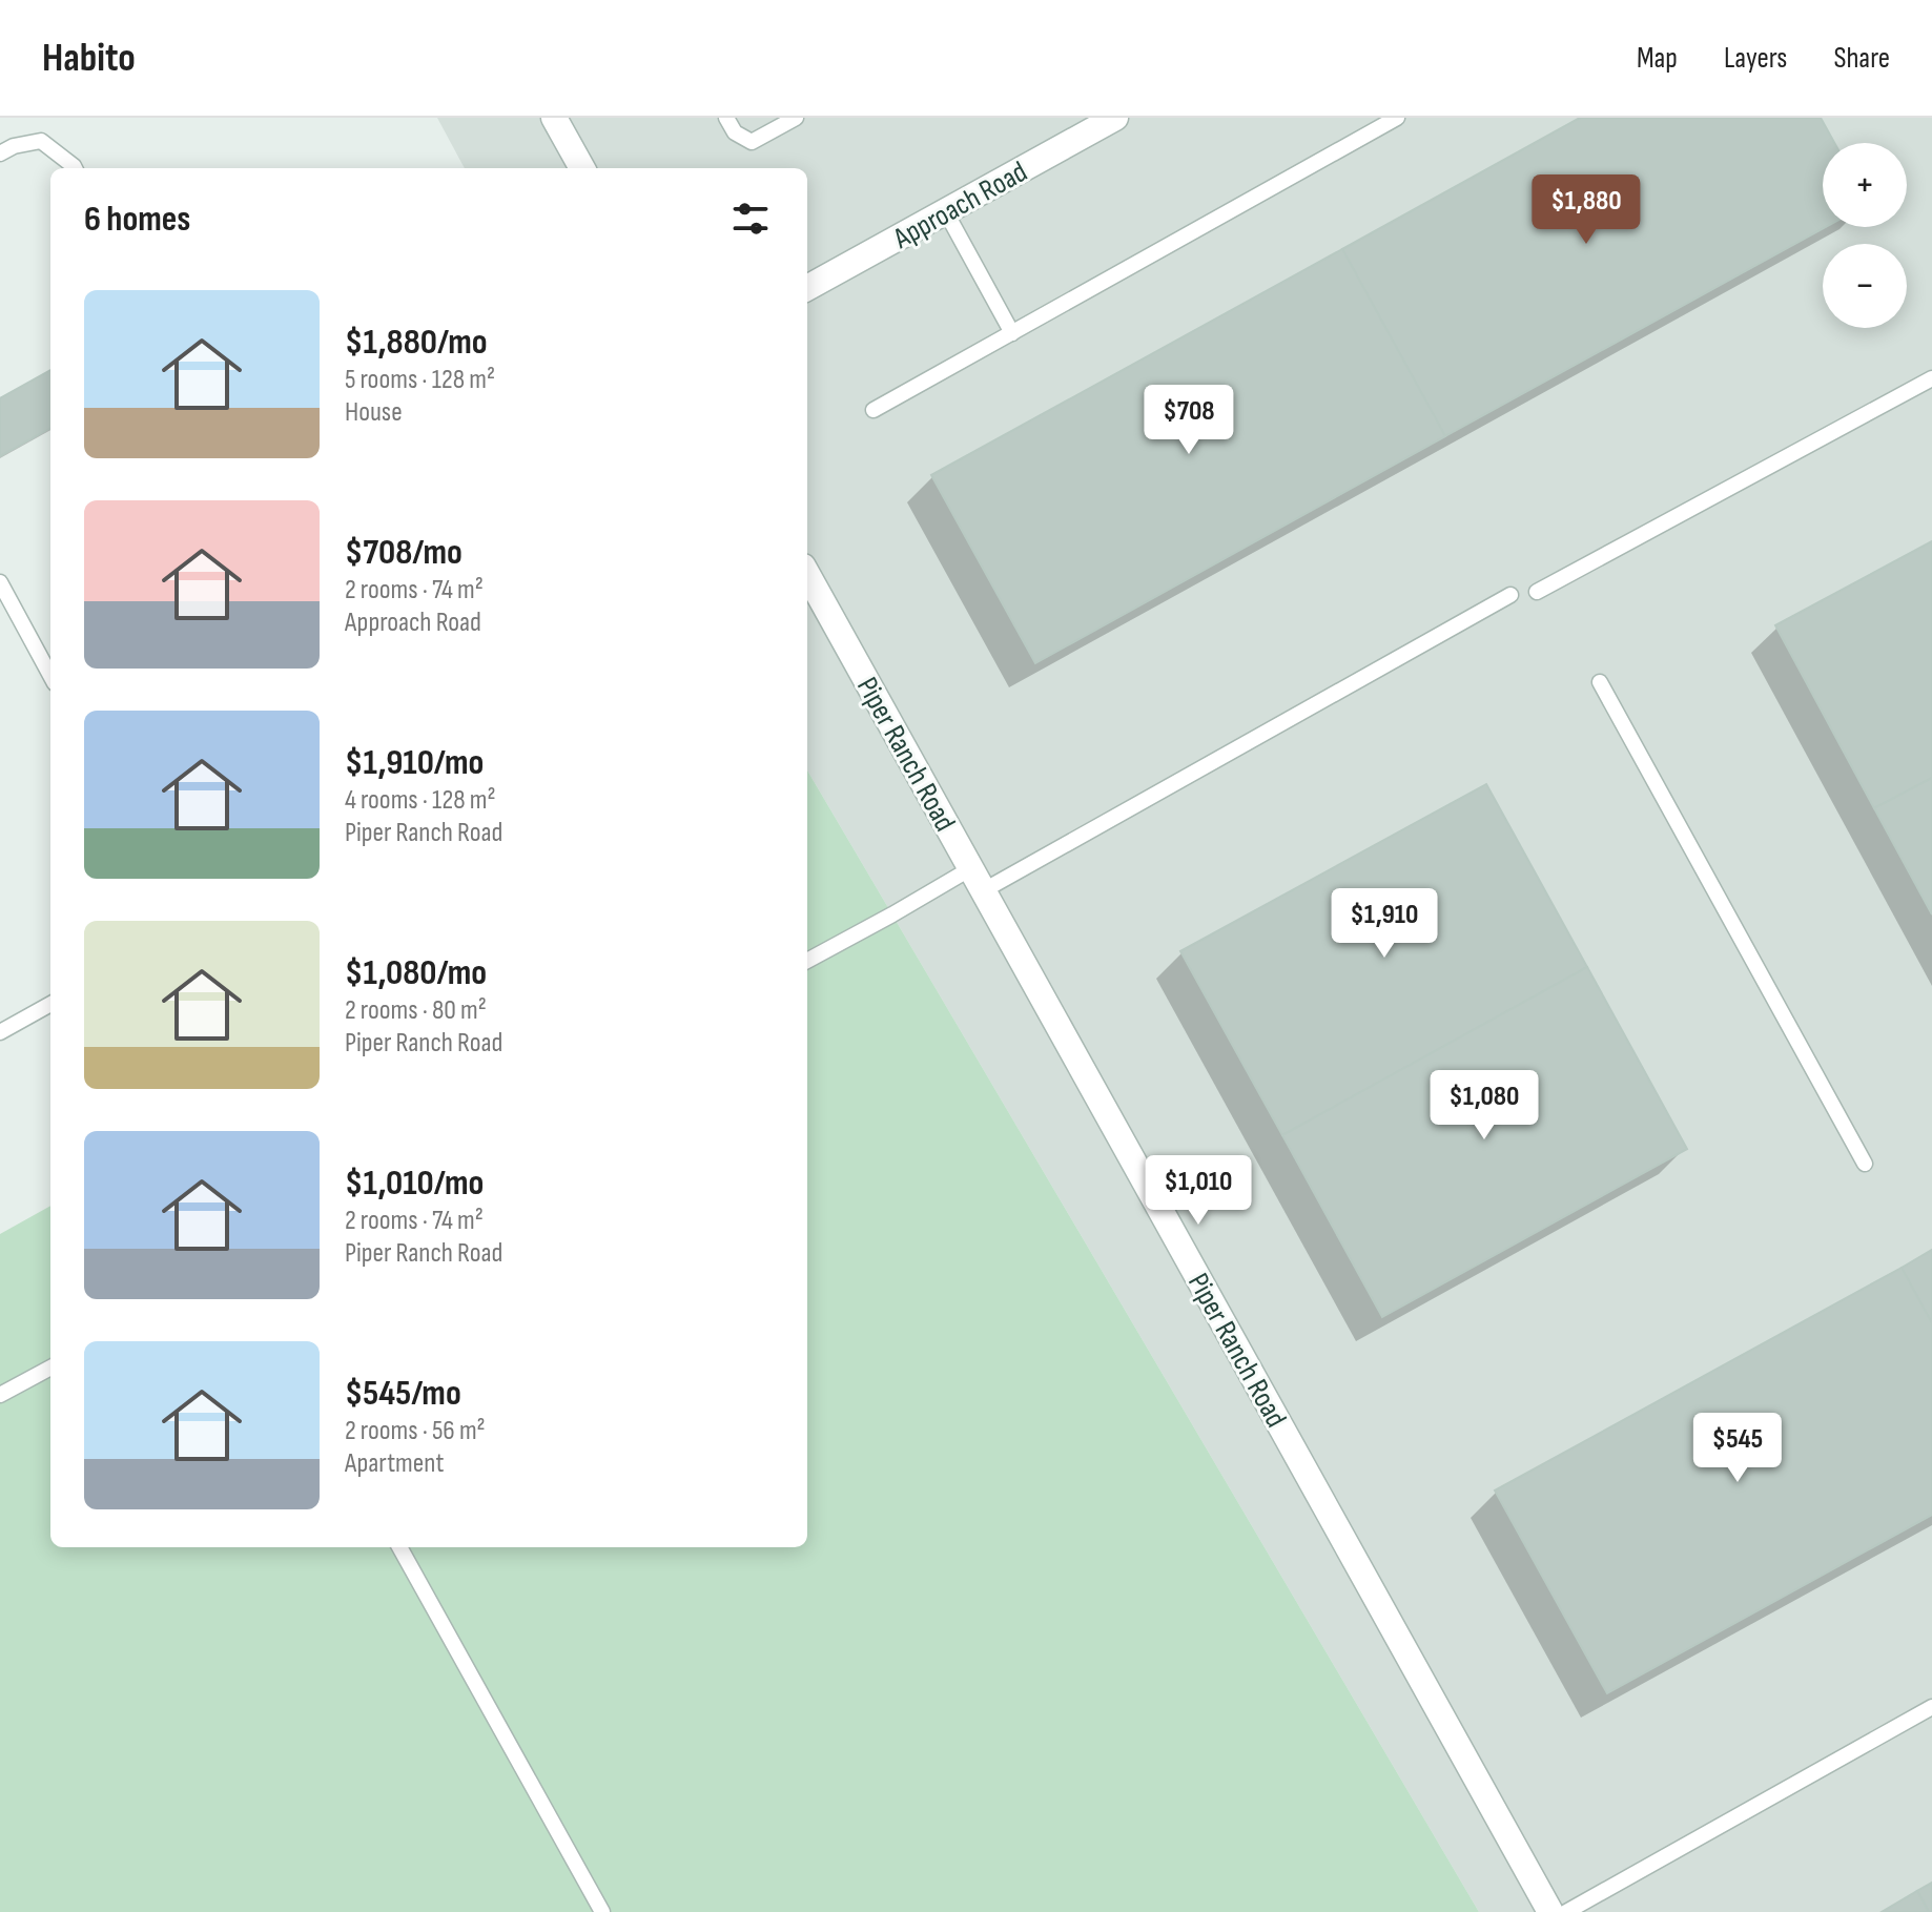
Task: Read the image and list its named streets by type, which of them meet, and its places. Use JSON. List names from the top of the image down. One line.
{"streets":{"street":["Approach Road","Piper Ranch Road"]},"page":{"header":"Habito","nav":["Map","Layers","Share"],"map_buttons":["+","−"],"heading":"6 homes","price":["$1,880","$708","$1,910","$1,080","$1,010","$545"],"list":[{"name":"$1,880/mo","note":"5 rooms · 128 m² · House"},{"name":"$708/mo","note":"2 rooms · 74 m² · Approach Road"},{"name":"$1,910/mo","note":"4 rooms · 128 m² · Piper Ranch Road"},{"name":"$1,080/mo","note":"2 rooms · 80 m² · Piper Ranch Road"},{"name":"$1,010/mo","note":"2 rooms · 74 m² · Piper Ranch Road"},{"name":"$545/mo","note":"2 rooms · 56 m² · Apartment"}]}}
